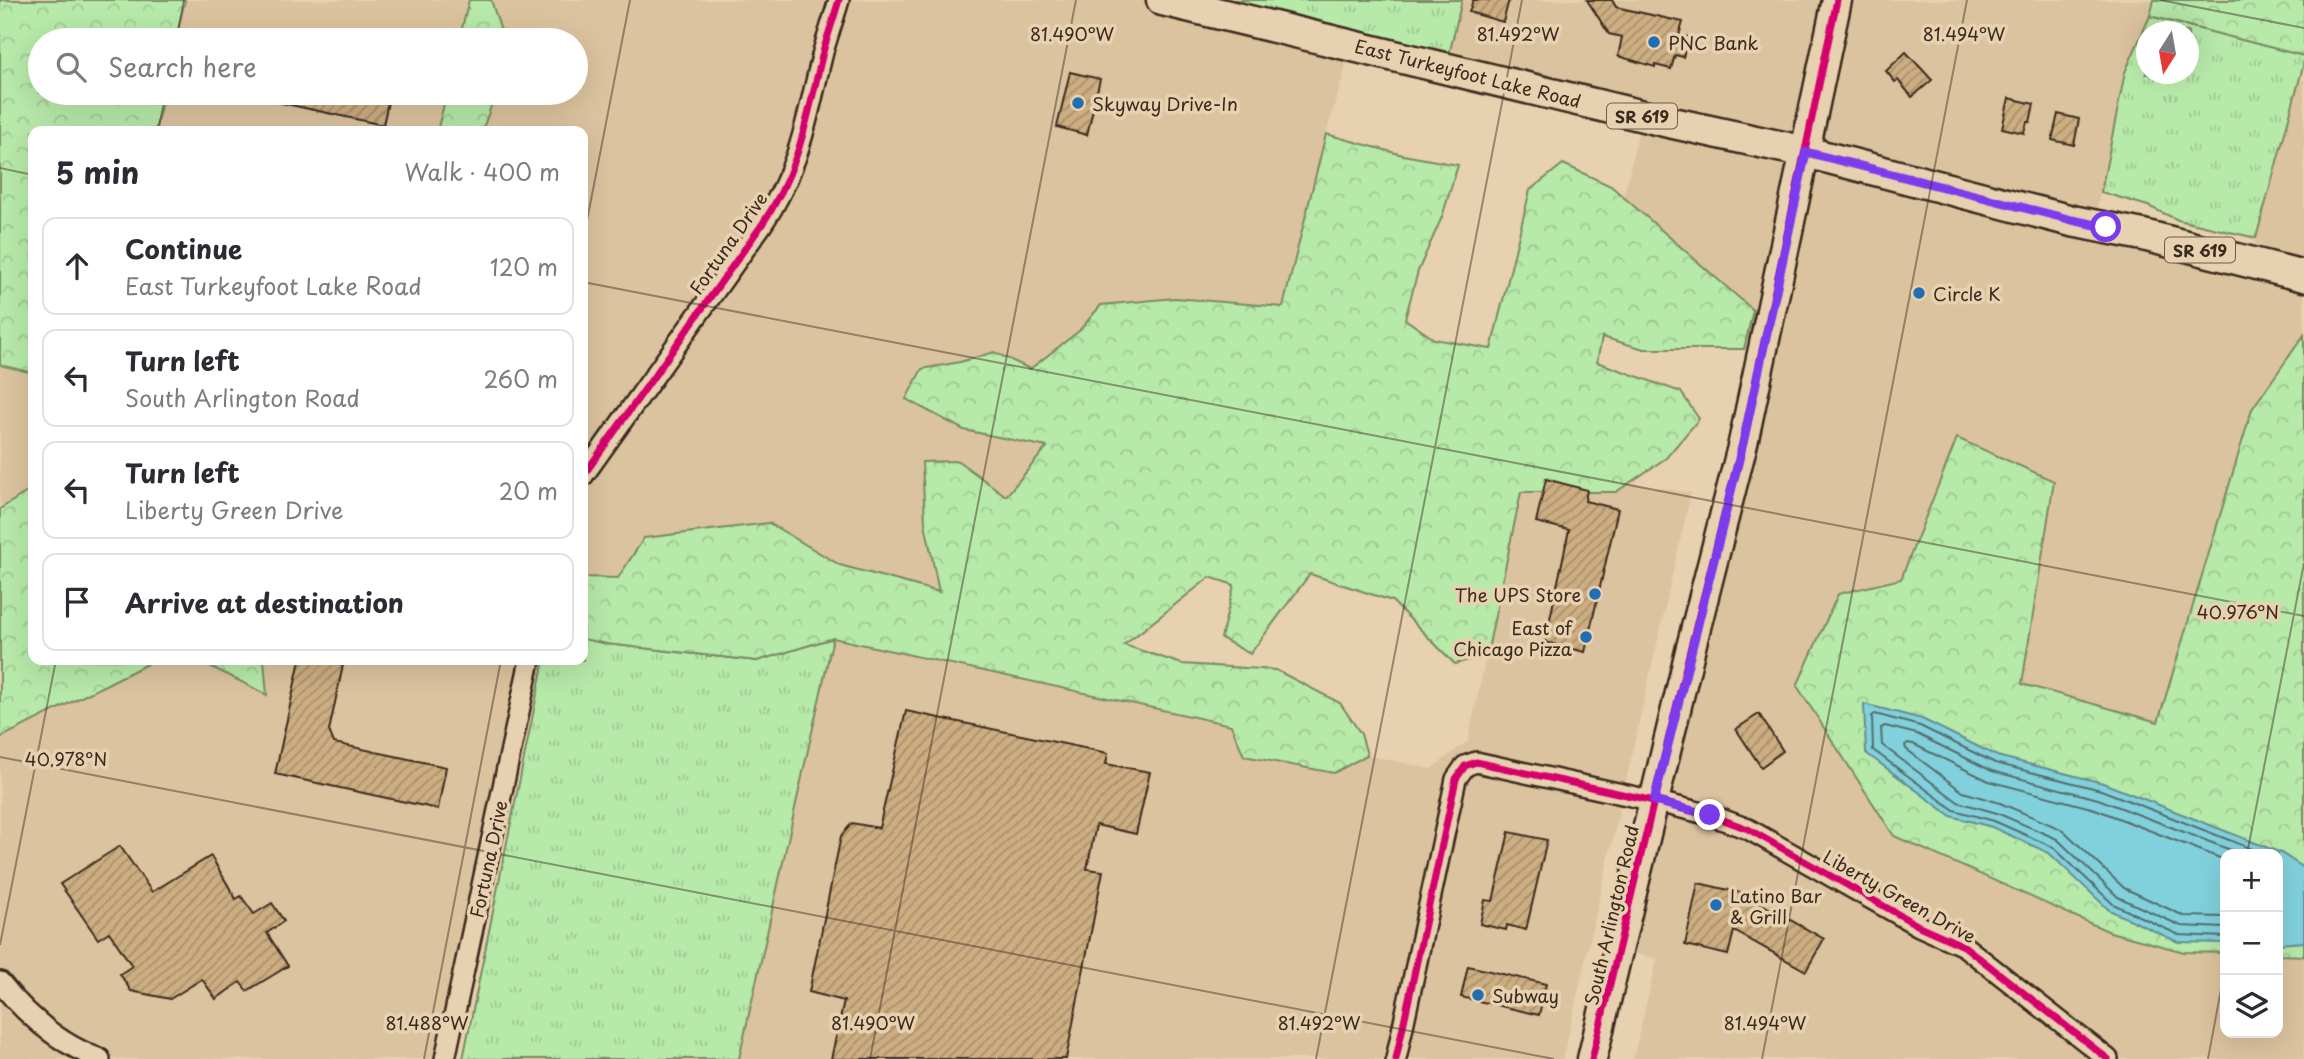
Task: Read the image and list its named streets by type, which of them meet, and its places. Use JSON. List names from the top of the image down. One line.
{"streets":{"main road":["East Turkeyfoot Lake Road","SR 619","South Arlington Road"],"street":["Fortuna Drive","Liberty Green Drive"]},"crossings":[["East Turkeyfoot Lake Road","South Arlington Road"],["Liberty Green Drive","South Arlington Road"]],"places":["PNC Bank","Skyway Drive-In","Circle K","The UPS Store","East of Chicago Pizza","Latino Bar & Grill","Subway"],"north":"bottom","page":{"search":"Search here","heading":["5 min","Walk · 400 m"],"list":[["Continue","East Turkeyfoot Lake Road","120 m"],["Turn left","South Arlington Road","260 m"],["Turn left","Liberty Green Drive","20 m"],"Arrive at destination"],"map_buttons":["+","−"]},"coordinates":["81.490°W","81.492°W","81.494°W","40.976°N","40.978°N","81.488°W"]}
